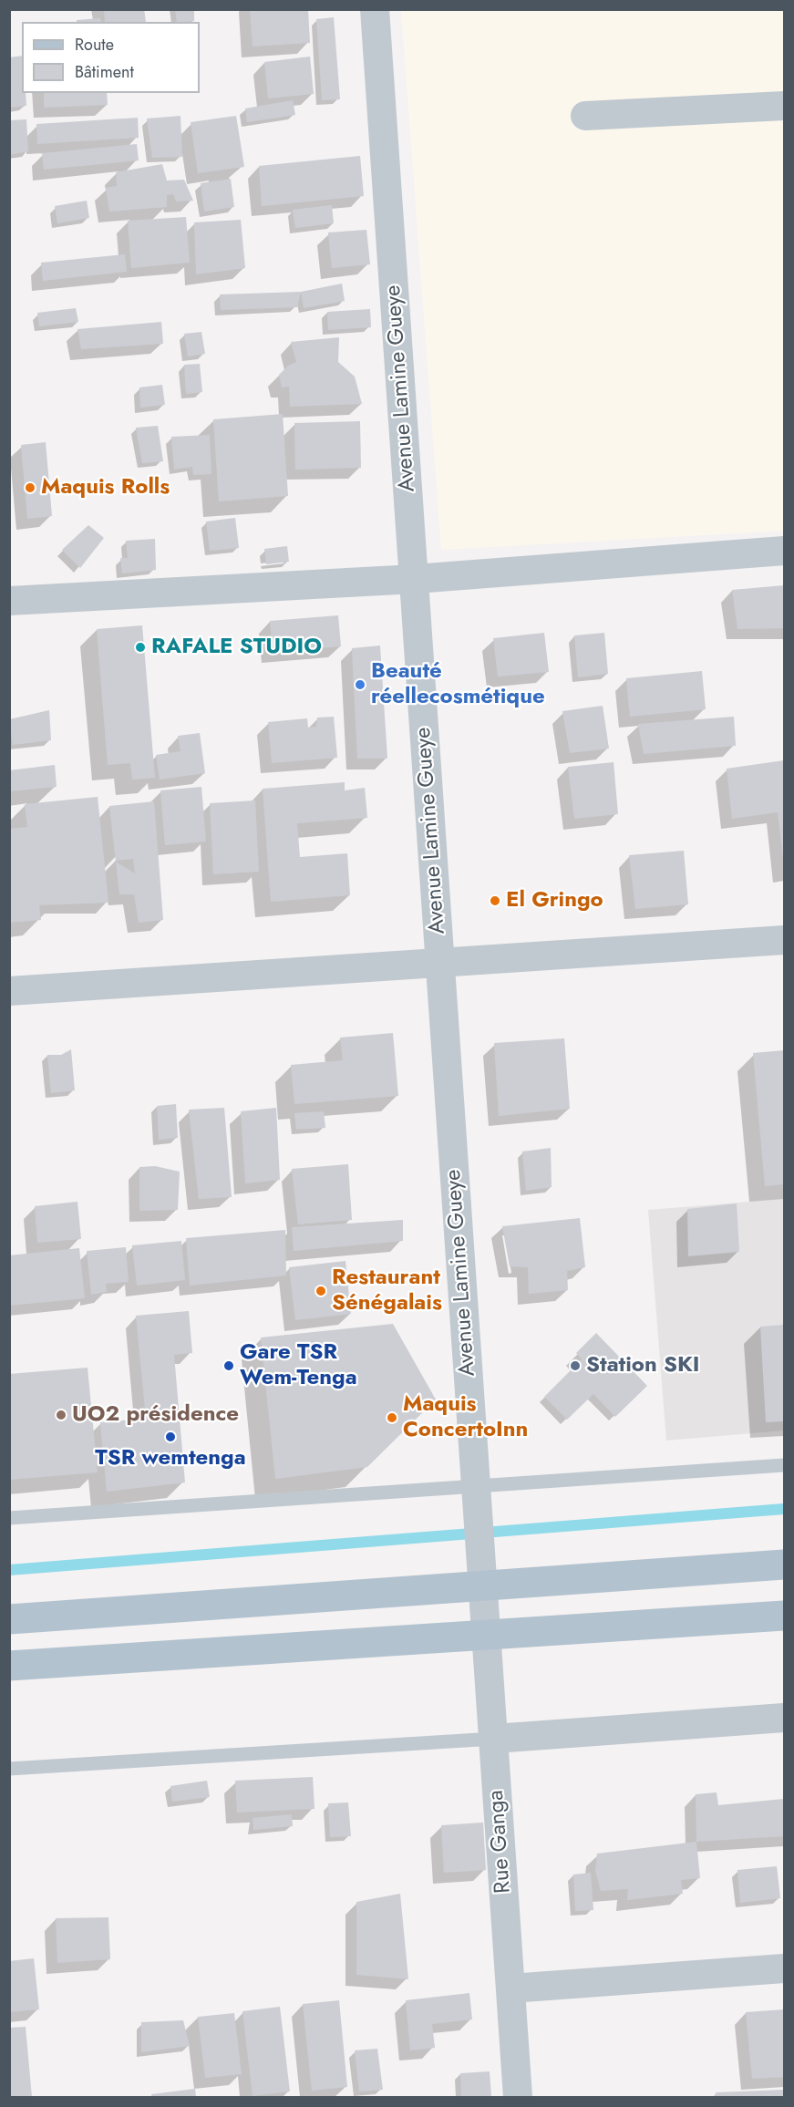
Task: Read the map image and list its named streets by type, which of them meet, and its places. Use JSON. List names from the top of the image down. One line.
{"streets":{"street":["Avenue Lamine Gueye","Rue Ganga"]},"crossings":[["Avenue Lamine Gueye","Rue Ganga"]],"places":["Maquis Rolls","RAFALE STUDIO","Beauté réellecosmétique","El Gringo","Restaurant Sénégalais","Gare TSR Wem-Tenga","Station SKI","UO2 présidence","Maquis ConcertoInn","TSR wemtenga"],"legend":["Route","Bâtiment"]}
